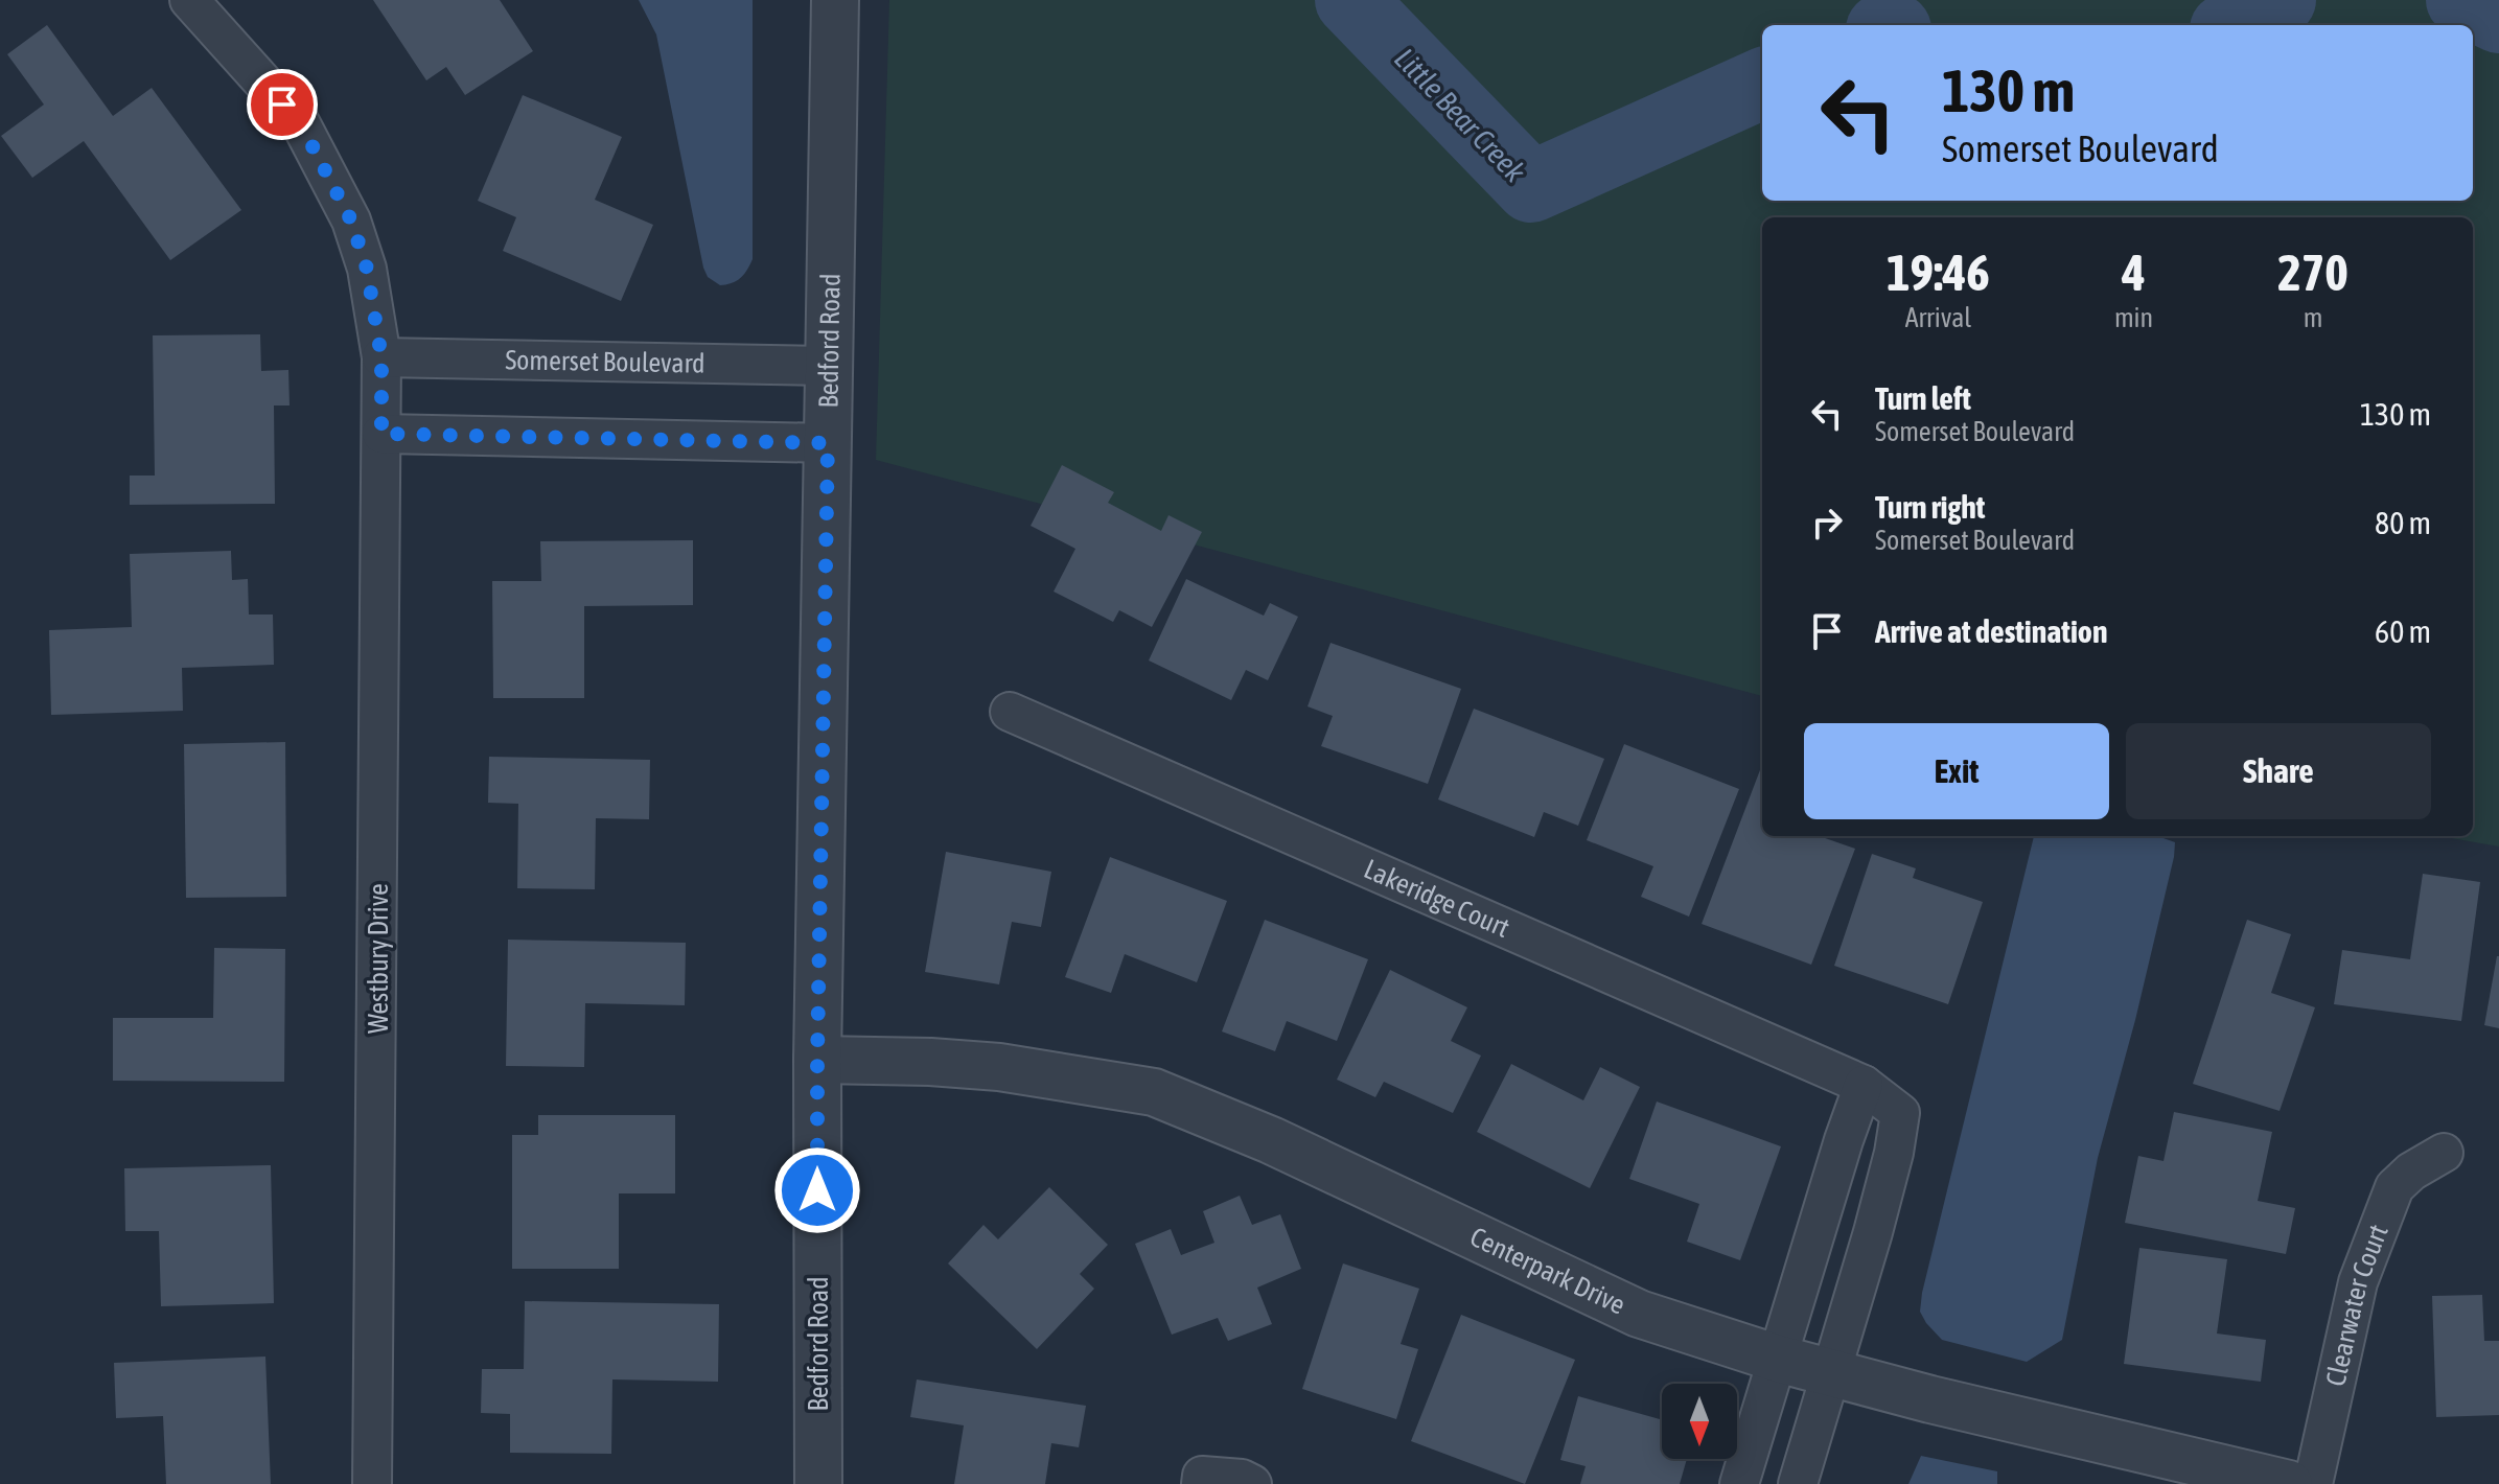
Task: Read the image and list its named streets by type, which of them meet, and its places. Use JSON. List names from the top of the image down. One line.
{"streets":{"street":["Bedford Road","Somerset Boulevard","Lakeridge Court","Westbury Drive","Centerpark Drive","Clearwater Court"]},"crossings":[["Bedford Road","Somerset Boulevard"],["Bedford Road","Centerpark Drive"],["Lakeridge Court","Centerpark Drive"]],"water":["Little Bear Creek"],"north":"bottom","page":{"turn":["130 m","Somerset Boulevard"],"eta":["19:46","Arrival","4","min","270","m"],"list":[{"name":"Turn left","note":"Somerset Boulevard","value":"130 m"},{"name":"Turn right","note":"Somerset Boulevard","value":"80 m"},{"name":"Arrive at destination","value":"60 m"}],"buttons":["Exit","Share"]}}
